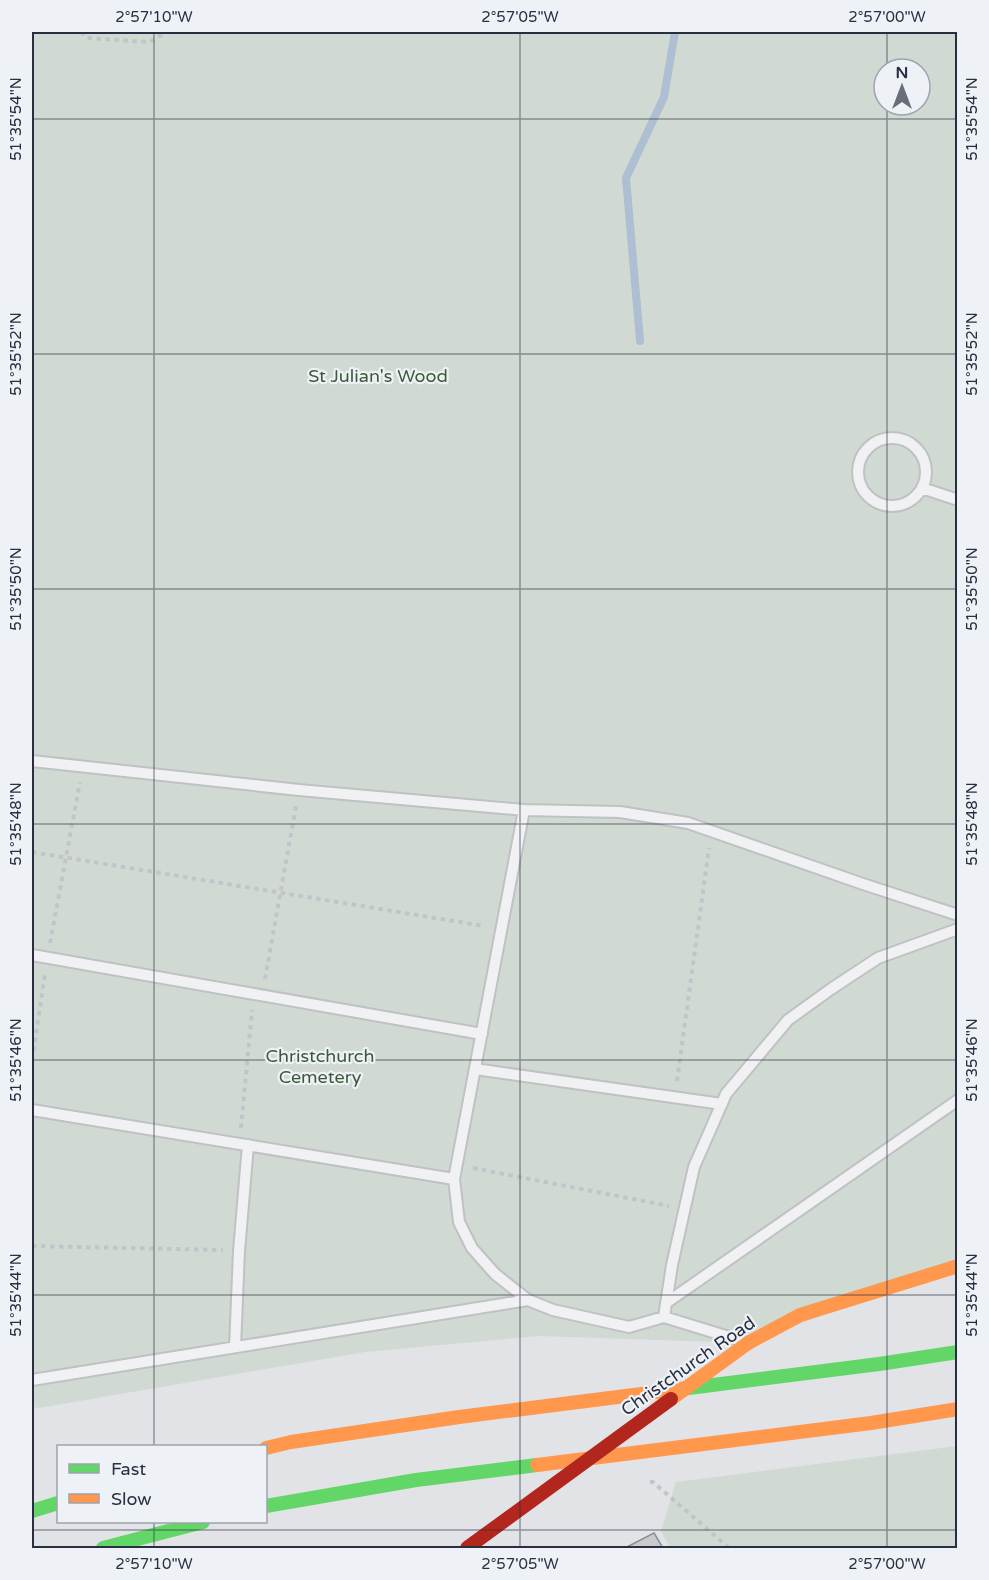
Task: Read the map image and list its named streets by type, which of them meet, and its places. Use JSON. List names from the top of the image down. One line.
{"streets":{"main road":["Christchurch Road"]},"parks":["St Julian's Wood","Christchurch Cemetery"],"legend":["Fast","Slow"],"north":"top","coordinates":["2°57'10\"W","2°57'05\"W","2°57'00\"W","51°35'54\"N","51°35'52\"N","51°35'50\"N","51°35'48\"N","51°35'46\"N","51°35'44\"N"]}
